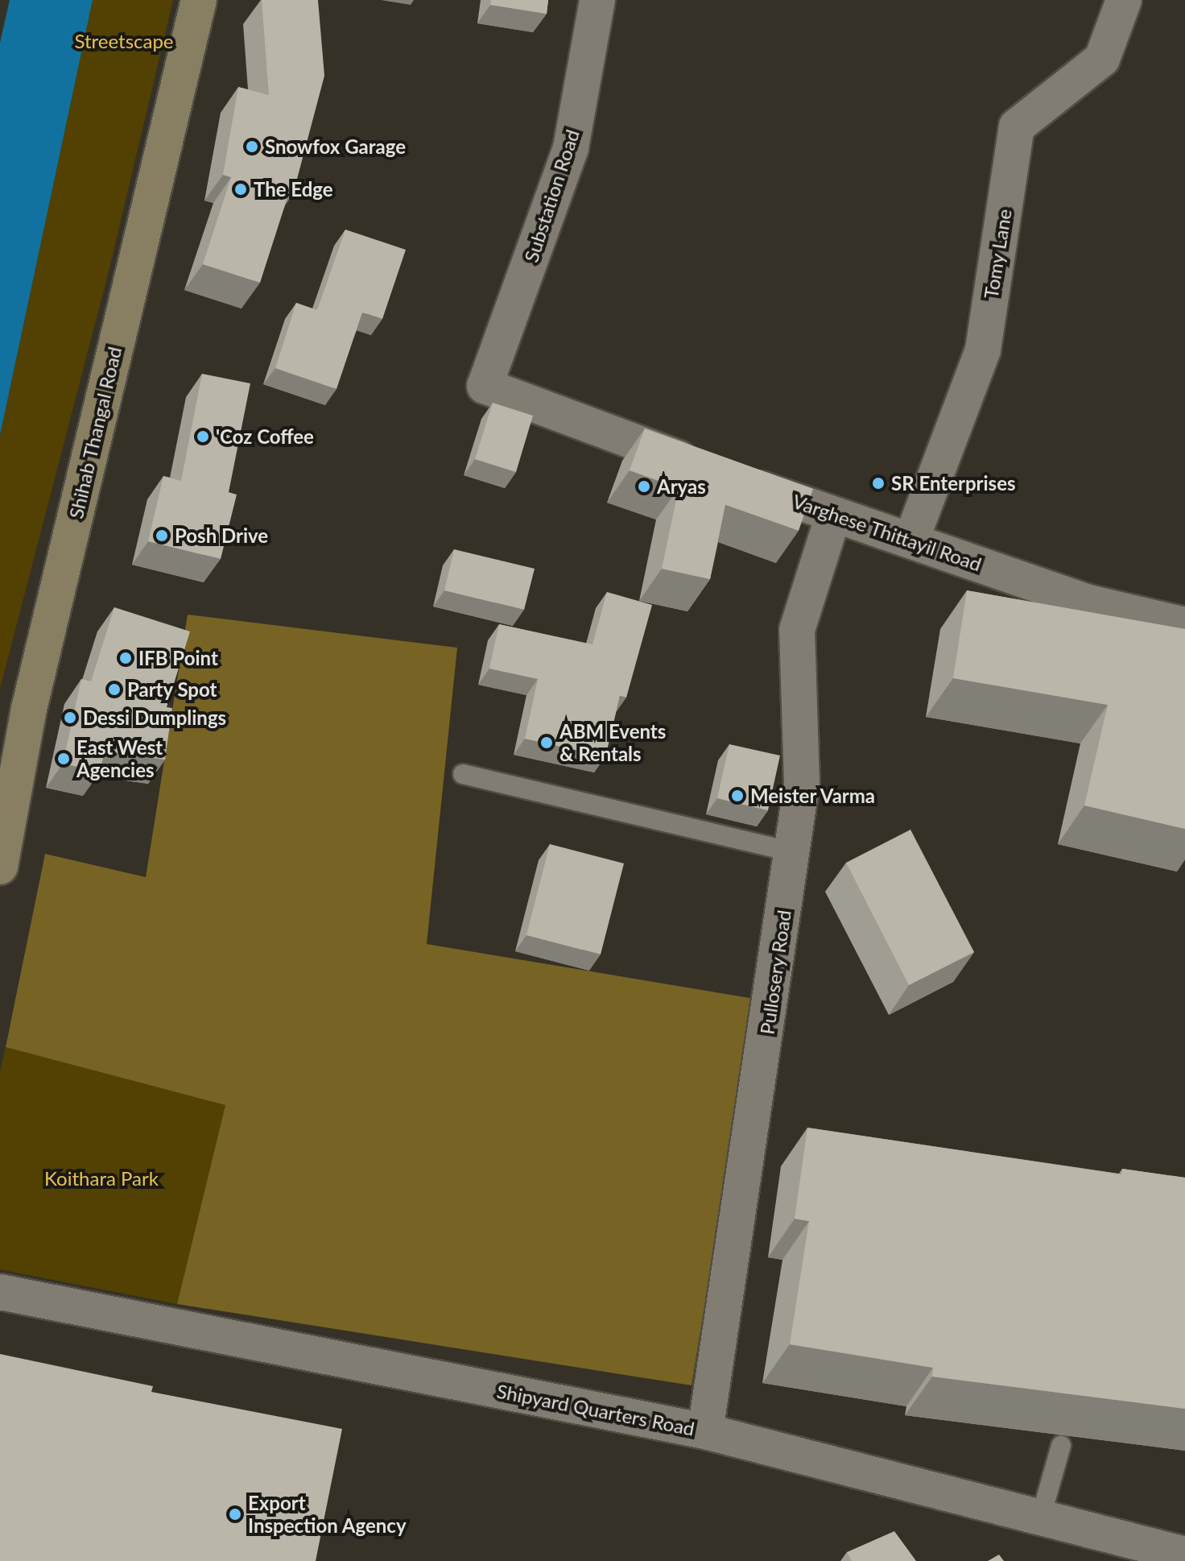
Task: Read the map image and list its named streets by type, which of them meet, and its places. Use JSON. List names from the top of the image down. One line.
{"streets":{"street":["Substation Road","Tomy Lane","Shihab Thangal Road","Varghese Thittayil Road","Pullosery Road","Shipyard Quarters Road"]},"crossings":[["Substation Road","Varghese Thittayil Road"],["Tomy Lane","Varghese Thittayil Road"],["Varghese Thittayil Road","Pullosery Road"],["Pullosery Road","Shipyard Quarters Road"]],"parks":["Streetscape","Koithara Park"],"places":["Snowfox Garage","The Edge","'Coz Coffee","SR Enterprises","Aryas","Posh Drive","IFB Point","Party Spot","Dessi Dumplings","ABM Events & Rentals","East West Agencies","Meister Varma","Export Inspection Agency"]}
